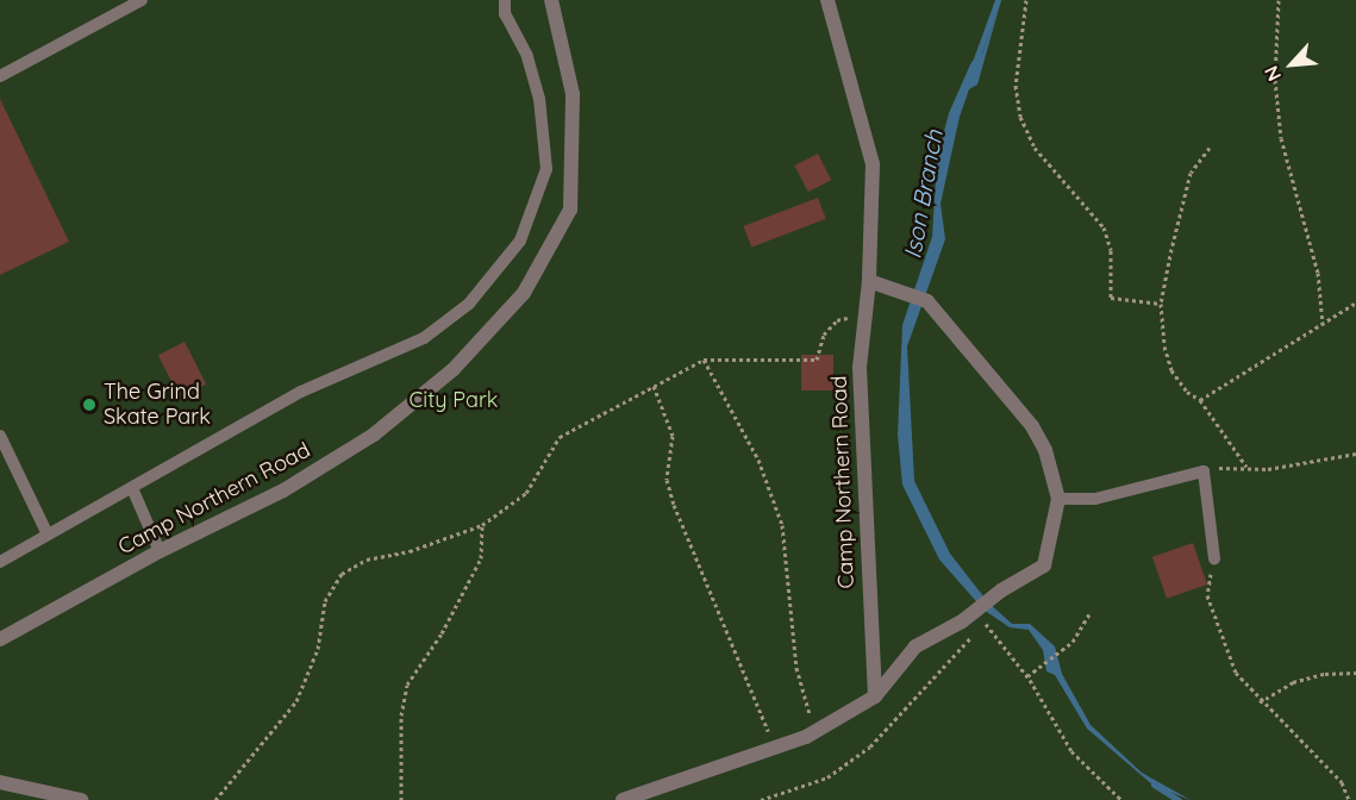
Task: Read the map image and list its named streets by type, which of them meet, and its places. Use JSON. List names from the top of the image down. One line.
{"streets":{"street":["Camp Northern Road"]},"water":["Ison Branch"],"parks":["City Park"],"places":["The Grind Skate Park"],"north":"bottom left"}
